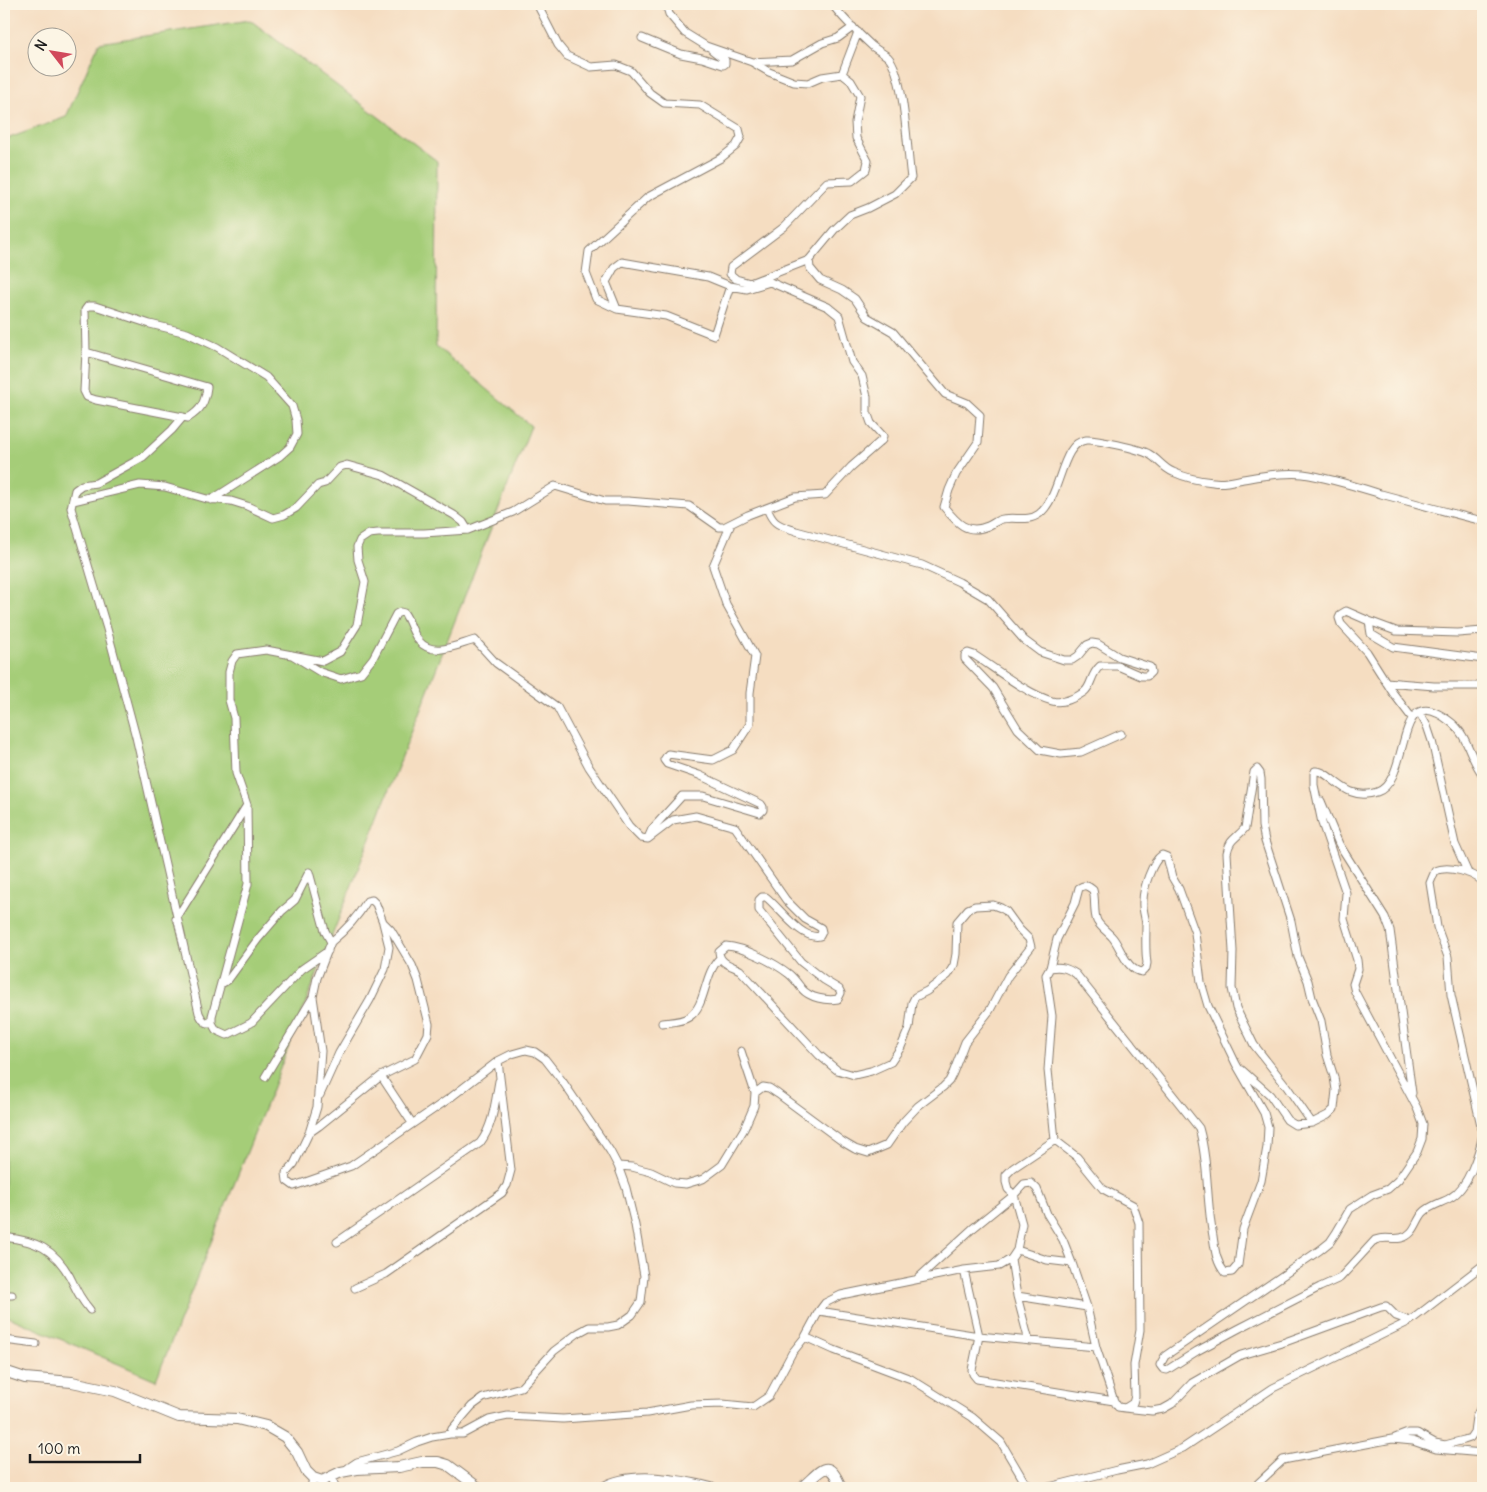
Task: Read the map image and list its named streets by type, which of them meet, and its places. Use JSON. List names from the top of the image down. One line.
{"scale_bar":"100 m","north":"top left"}
